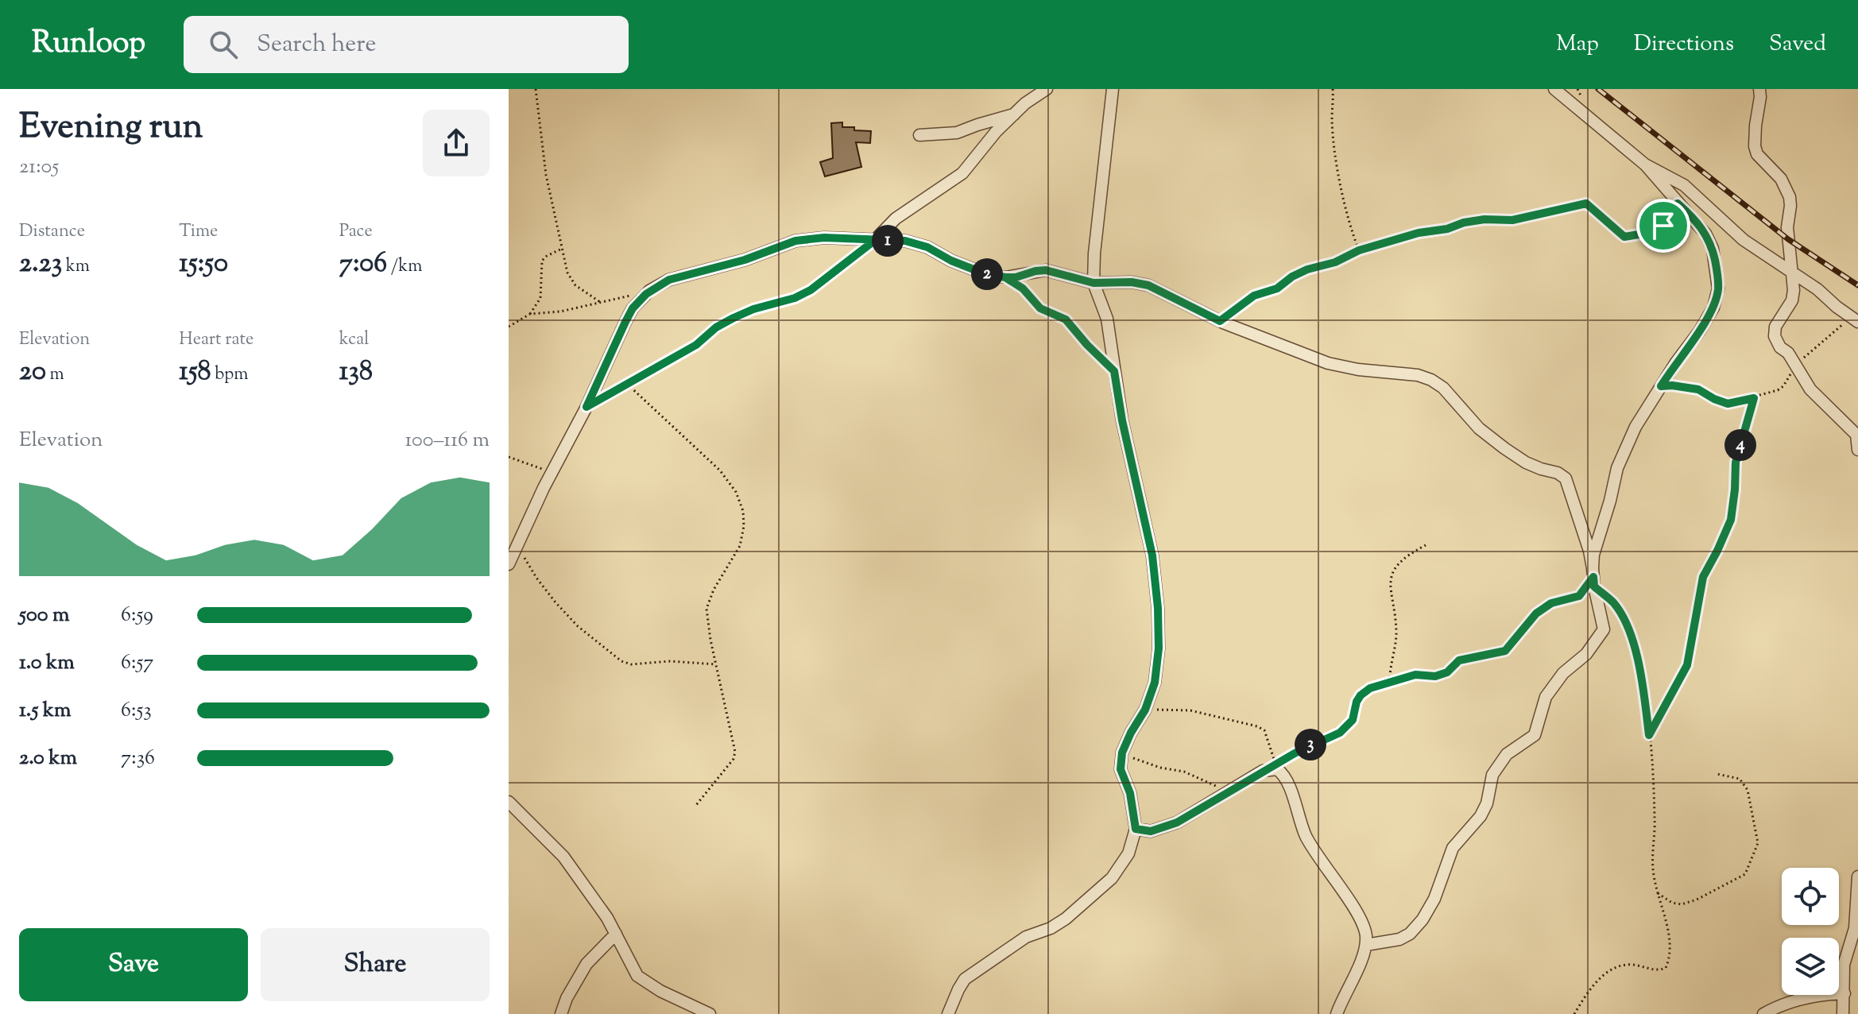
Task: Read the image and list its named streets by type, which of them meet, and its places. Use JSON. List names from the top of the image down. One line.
{"page":{"header":"Runloop","search":"Search here","nav":["Map","Directions","Saved"],"heading":["Evening run","21:05"],"stats":[["Distance","2.23 km"],["Time","15:50"],["Pace","7:06 /km"],["Elevation","20 m"],["Heart rate","158 bpm"],["kcal","138"]],"pins":["1","2","4","3"],"chart":["Elevation","100–116 m"],"list":[{"name":"500 m","note":"6:59"},{"name":"1.0 km","note":"6:57"},{"name":"1.5 km","note":"6:53"},{"name":"2.0 km","note":"7:36"}],"buttons":["Save","Share"]}}
